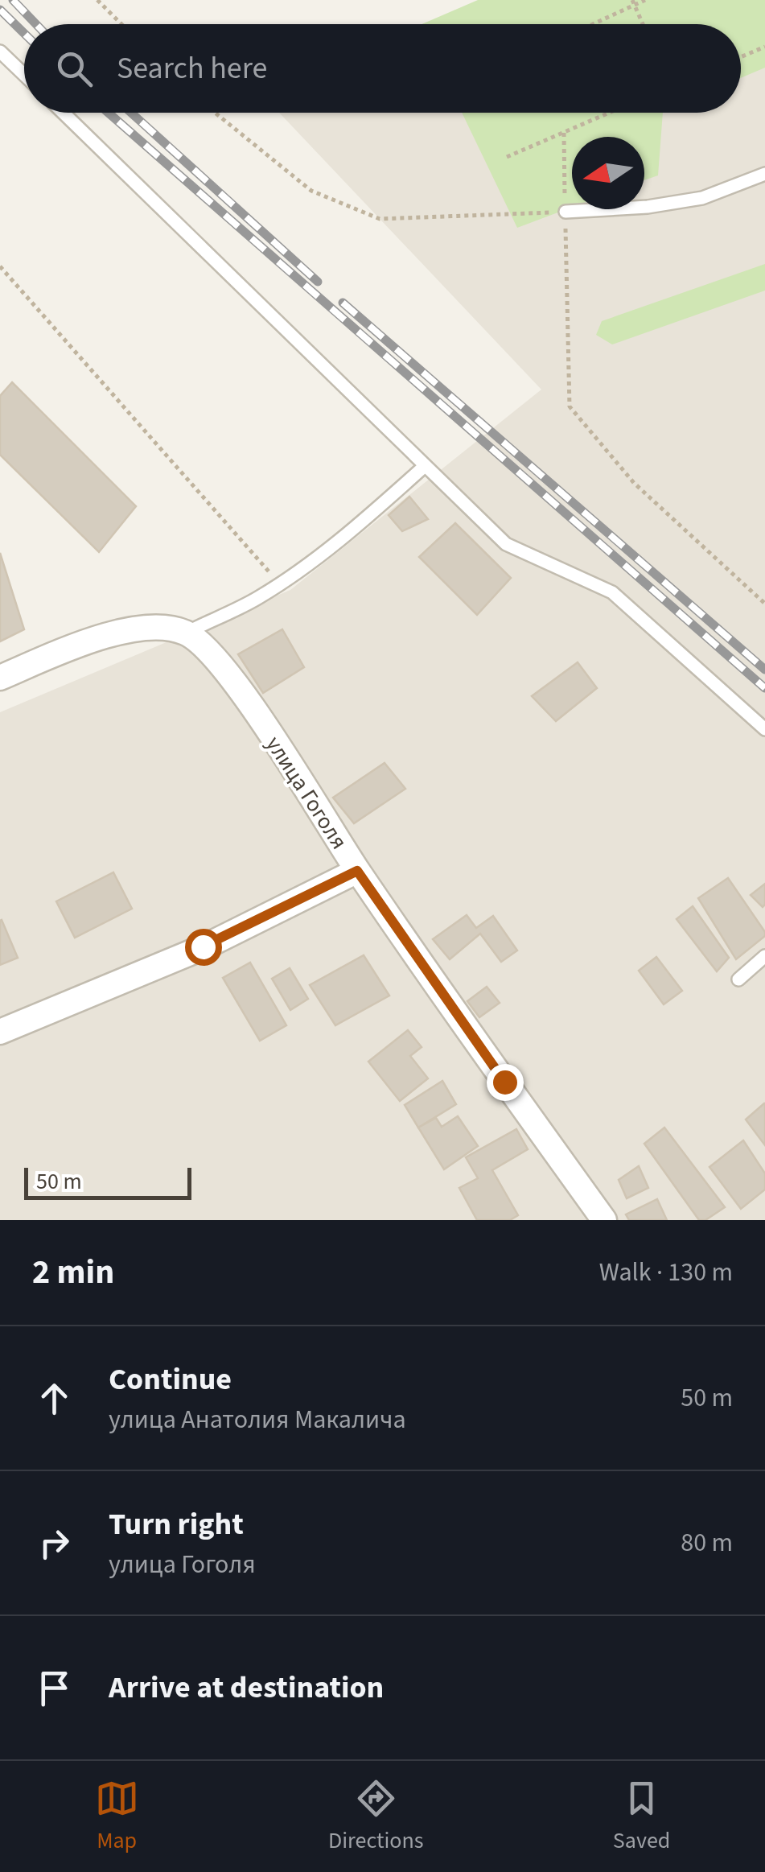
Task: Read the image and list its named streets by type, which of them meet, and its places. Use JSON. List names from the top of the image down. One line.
{"streets":{"street":["улица Гоголя"]},"scale_bar":"50 m","north":"left","page":{"search":"Search here","scale":"50 m","heading":["2 min","Walk · 130 m"],"list":[["Continue","улица Анатолия Макалича","50 m"],["Turn right","улица Гоголя","80 m"],"Arrive at destination"],"nav":["Map","Directions","Saved"]}}
